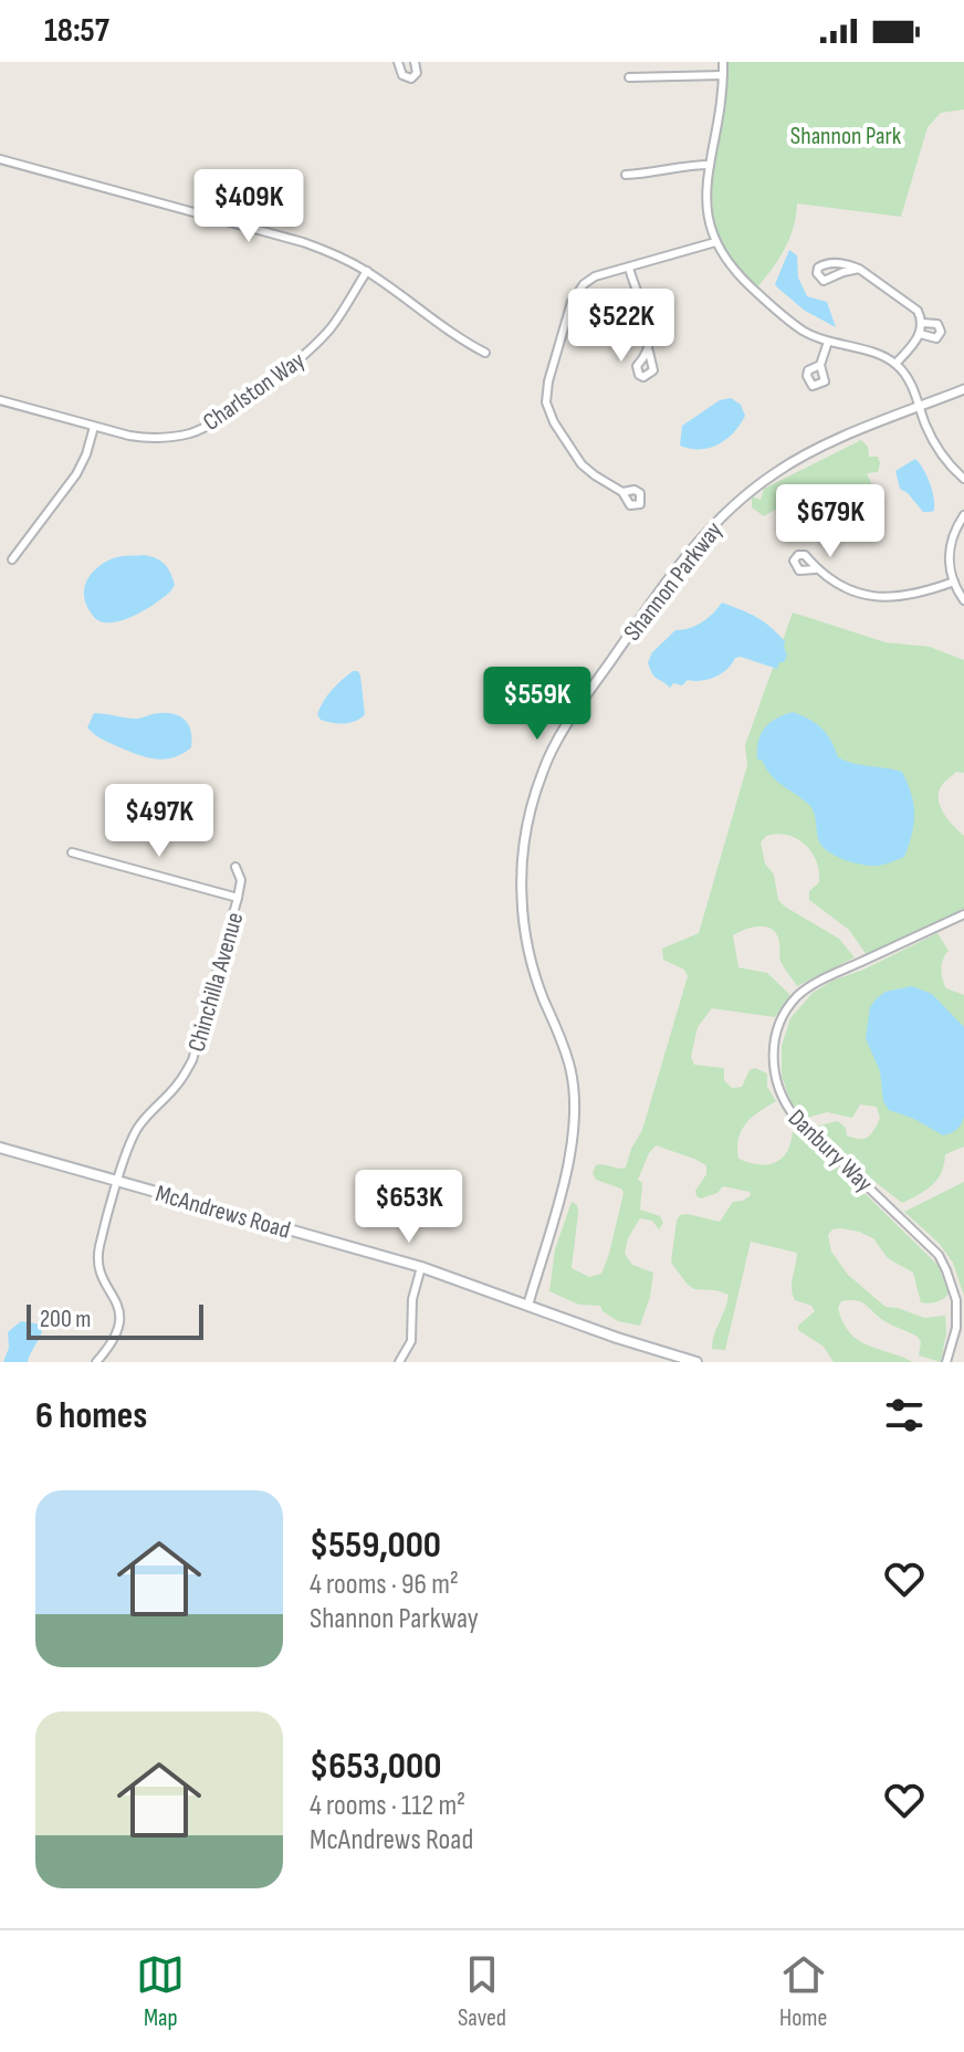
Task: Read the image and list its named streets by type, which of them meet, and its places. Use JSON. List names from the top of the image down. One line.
{"streets":{"main road":["McAndrews Road"],"street":["Charlston Way","Shannon Parkway","Chinchilla Avenue","Danbury Way"]},"crossings":[["Shannon Parkway","McAndrews Road"],["Chinchilla Avenue","McAndrews Road"]],"parks":["Shannon Park"],"scale_bar":"200 m","page":{"status":"18:57","price":["$409K","$522K","$679K","$559K","$497K","$653K"],"scale":"200 m","heading":"6 homes","list":[{"name":"$559,000","note":"4 rooms · 96 m² · Shannon Parkway"},{"name":"$653,000","note":"4 rooms · 112 m² · McAndrews Road"}],"tabs":["Map","Saved","Home"]}}
